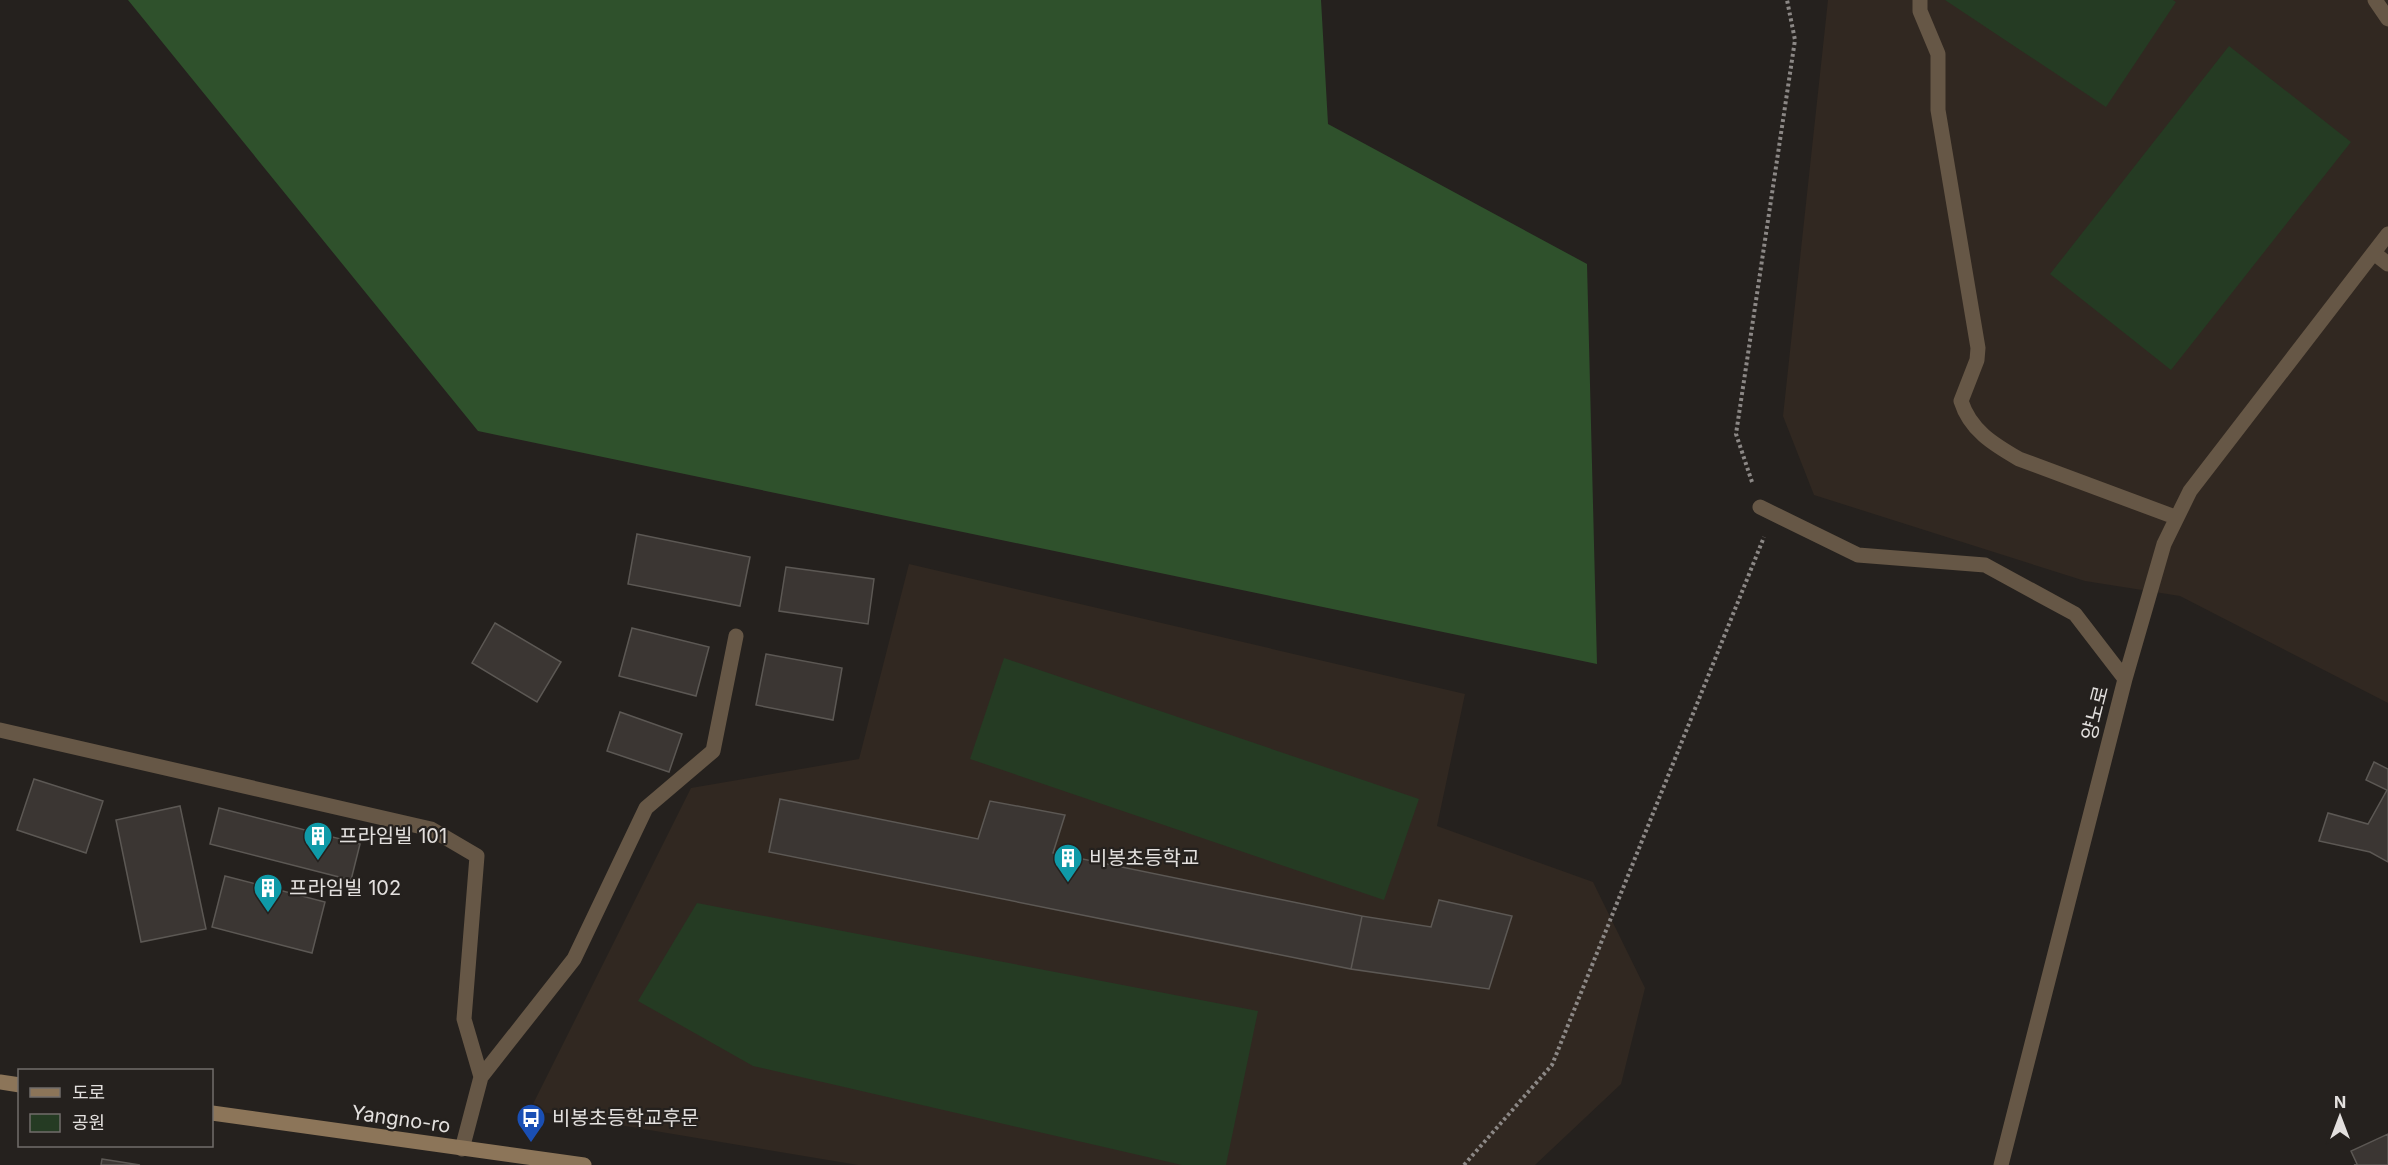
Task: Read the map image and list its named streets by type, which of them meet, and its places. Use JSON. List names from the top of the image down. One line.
{"streets":{"street":["양노로","Yangno-ro"]},"places":{"building":["프라임빌 101","비봉초등학교","프라임빌 102"],"bus stop":["비봉초등학교후문"]},"legend":["도로","공원"],"north":"top"}
